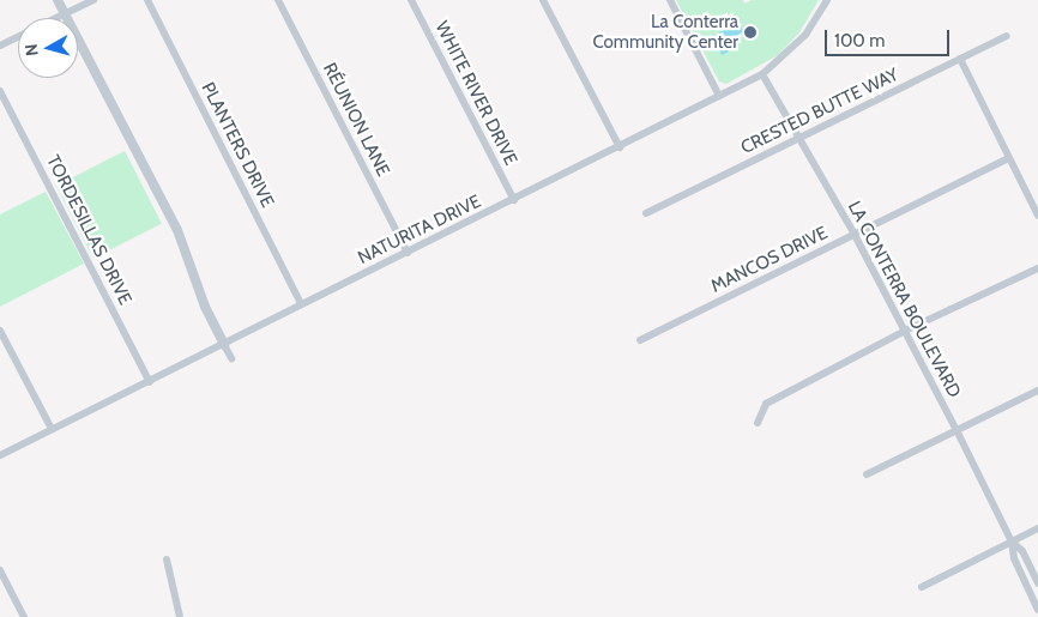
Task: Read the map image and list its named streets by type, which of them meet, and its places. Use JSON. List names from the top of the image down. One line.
{"streets":{"street":["WHITE RIVER DRIVE","CRESTED BUTTE WAY","RÉUNION LANE","PLANTERS DRIVE","TORDESILLAS DRIVE","NATURITA DRIVE","MANCOS DRIVE","LA CONTERRA BOULEVARD"]},"crossings":[["WHITE RIVER DRIVE","NATURITA DRIVE"],["CRESTED BUTTE WAY","LA CONTERRA BOULEVARD"],["RÉUNION LANE","NATURITA DRIVE"],["PLANTERS DRIVE","NATURITA DRIVE"],["TORDESILLAS DRIVE","NATURITA DRIVE"],["NATURITA DRIVE","LA CONTERRA BOULEVARD"],["MANCOS DRIVE","LA CONTERRA BOULEVARD"]],"places":["La Conterra Community Center"],"scale_bar":"100 m","north":"left"}
